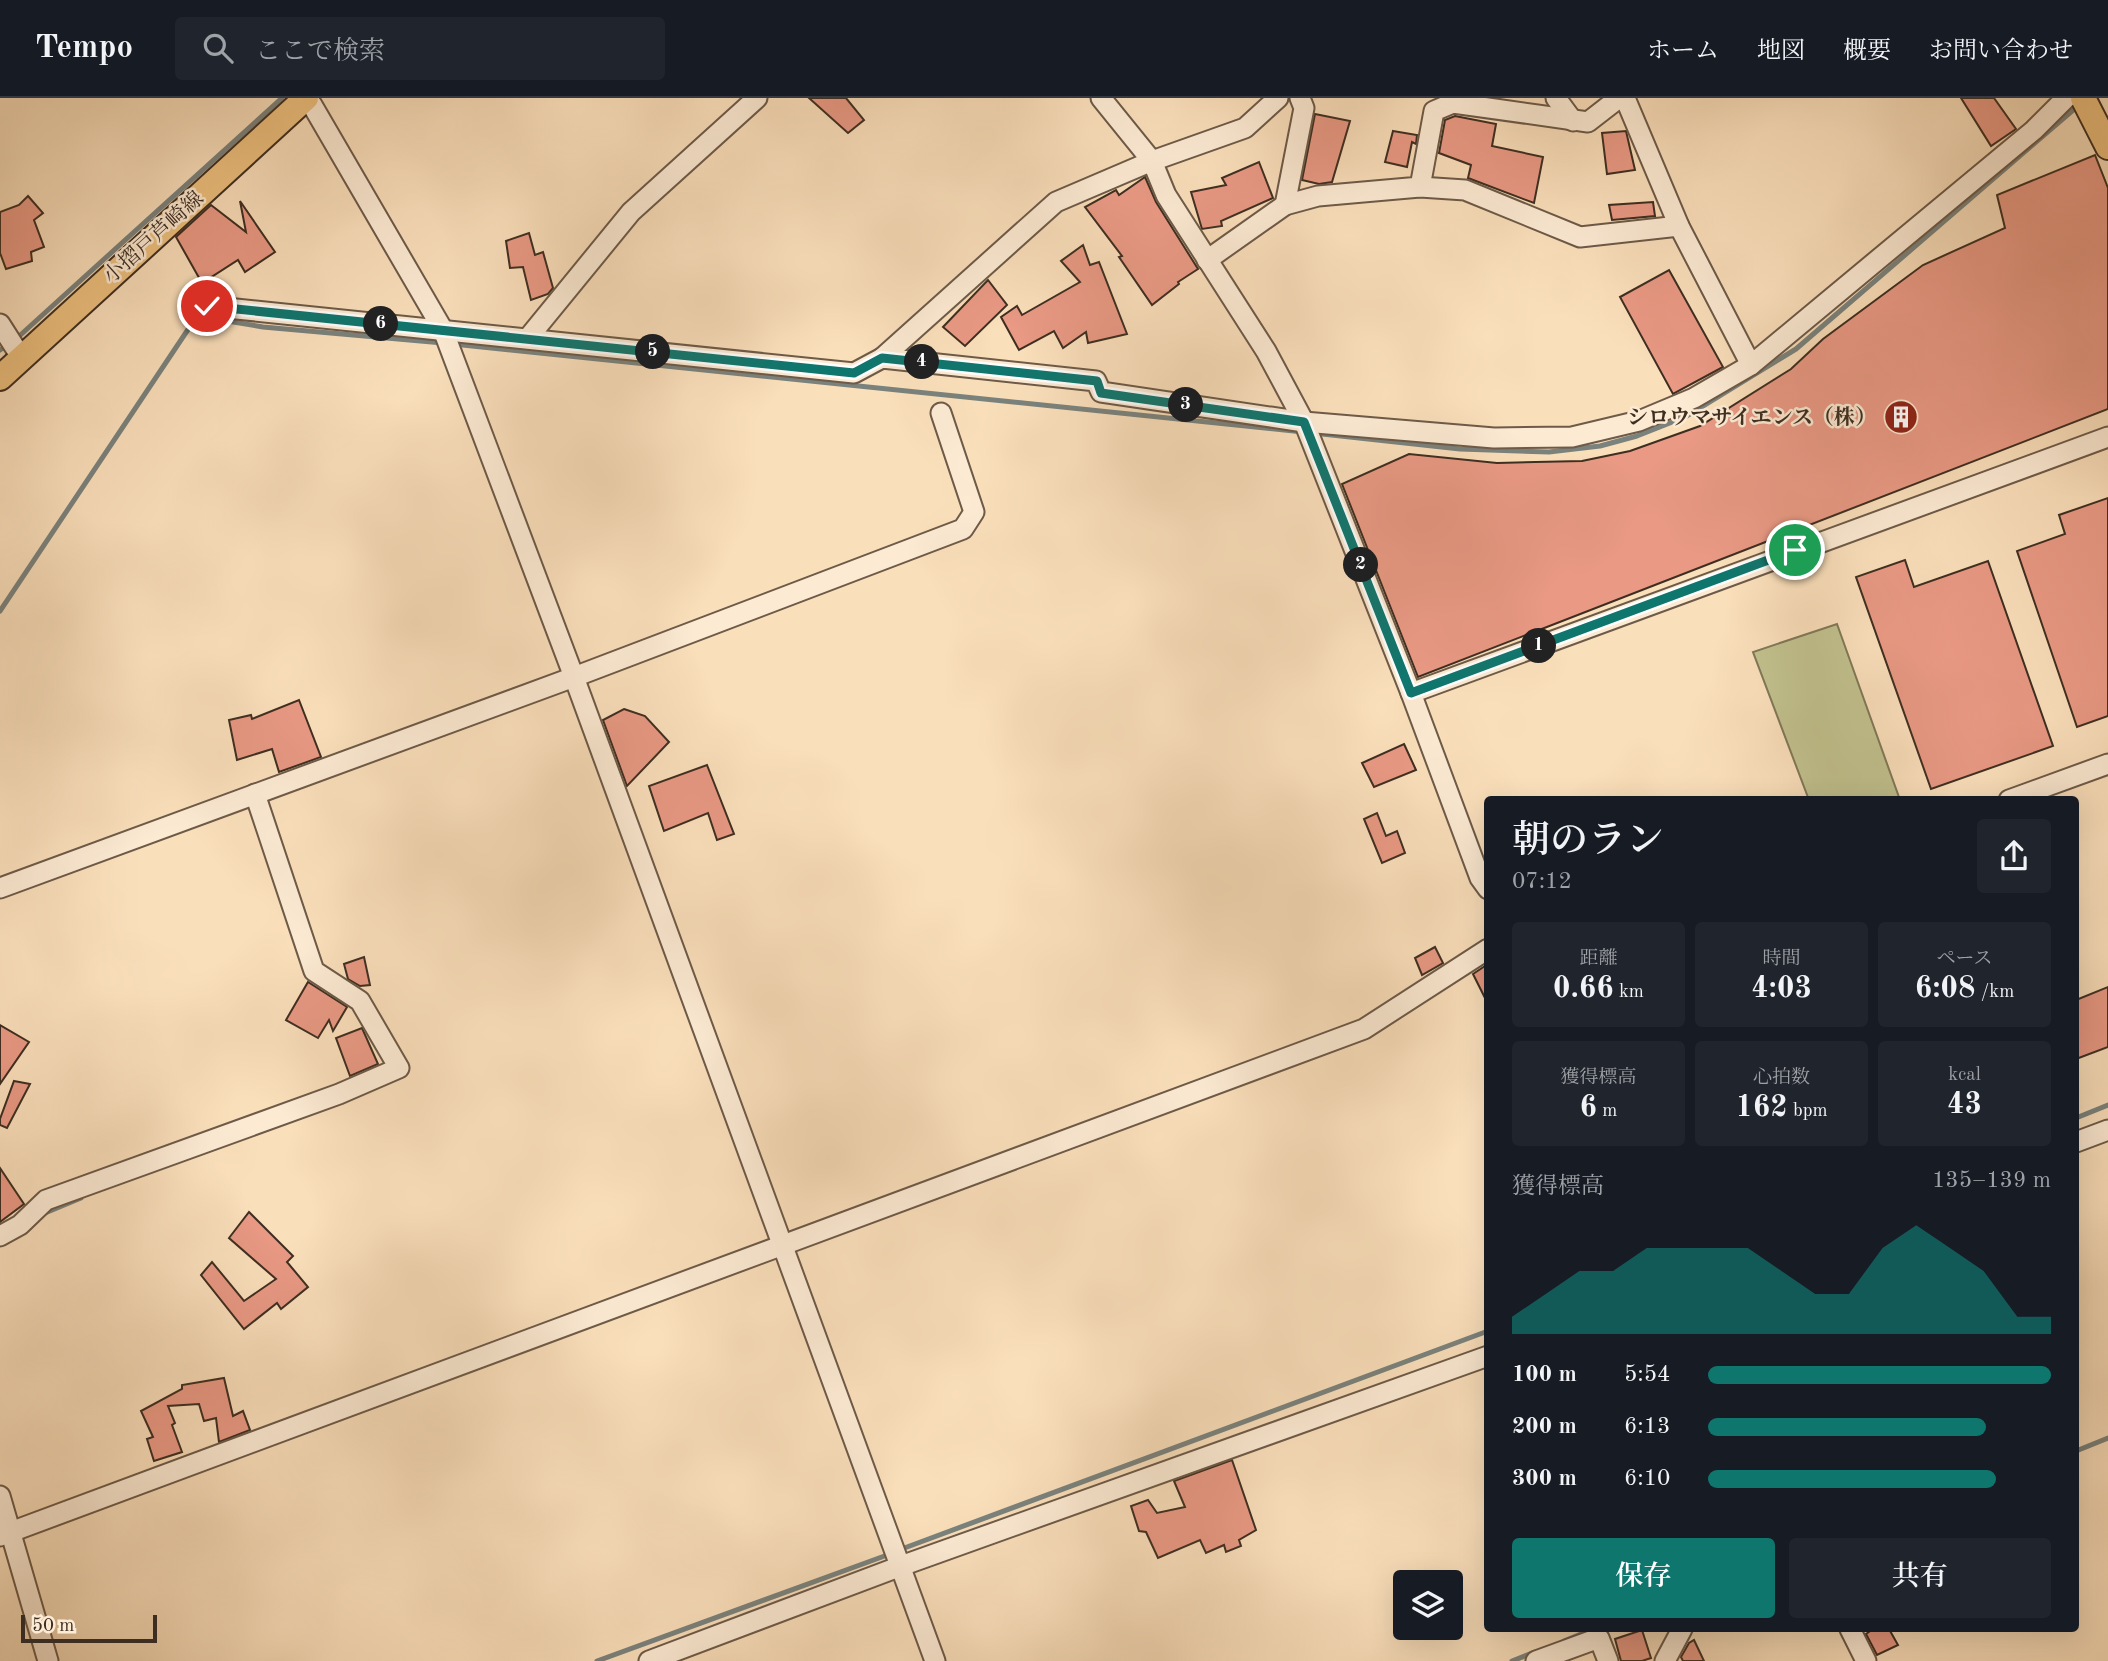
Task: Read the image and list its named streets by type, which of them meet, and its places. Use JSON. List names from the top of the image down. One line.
{"streets":{"main road":["小摺戸芦崎線"]},"places":{"building":["シロウマサイエンス（株）"]},"scale_bar":"50 m","page":{"header":"Tempo","search":"ここで検索","nav":["ホーム","地図","概要","お問い合わせ"],"pins":["6","5","4","3","2","1"],"heading":["朝のラン","07:12"],"stats":[["距離","0.66 km"],["時間","4:03"],["ペース","6:08 /km"],["獲得標高","6 m"],["心拍数","162 bpm"],["kcal","43"]],"chart":["獲得標高","135–139 m"],"list":[{"name":"100 m","note":"5:54"},{"name":"200 m","note":"6:13"},{"name":"300 m","note":"6:10"}],"buttons":["保存","共有"],"scale":"50 m"}}
